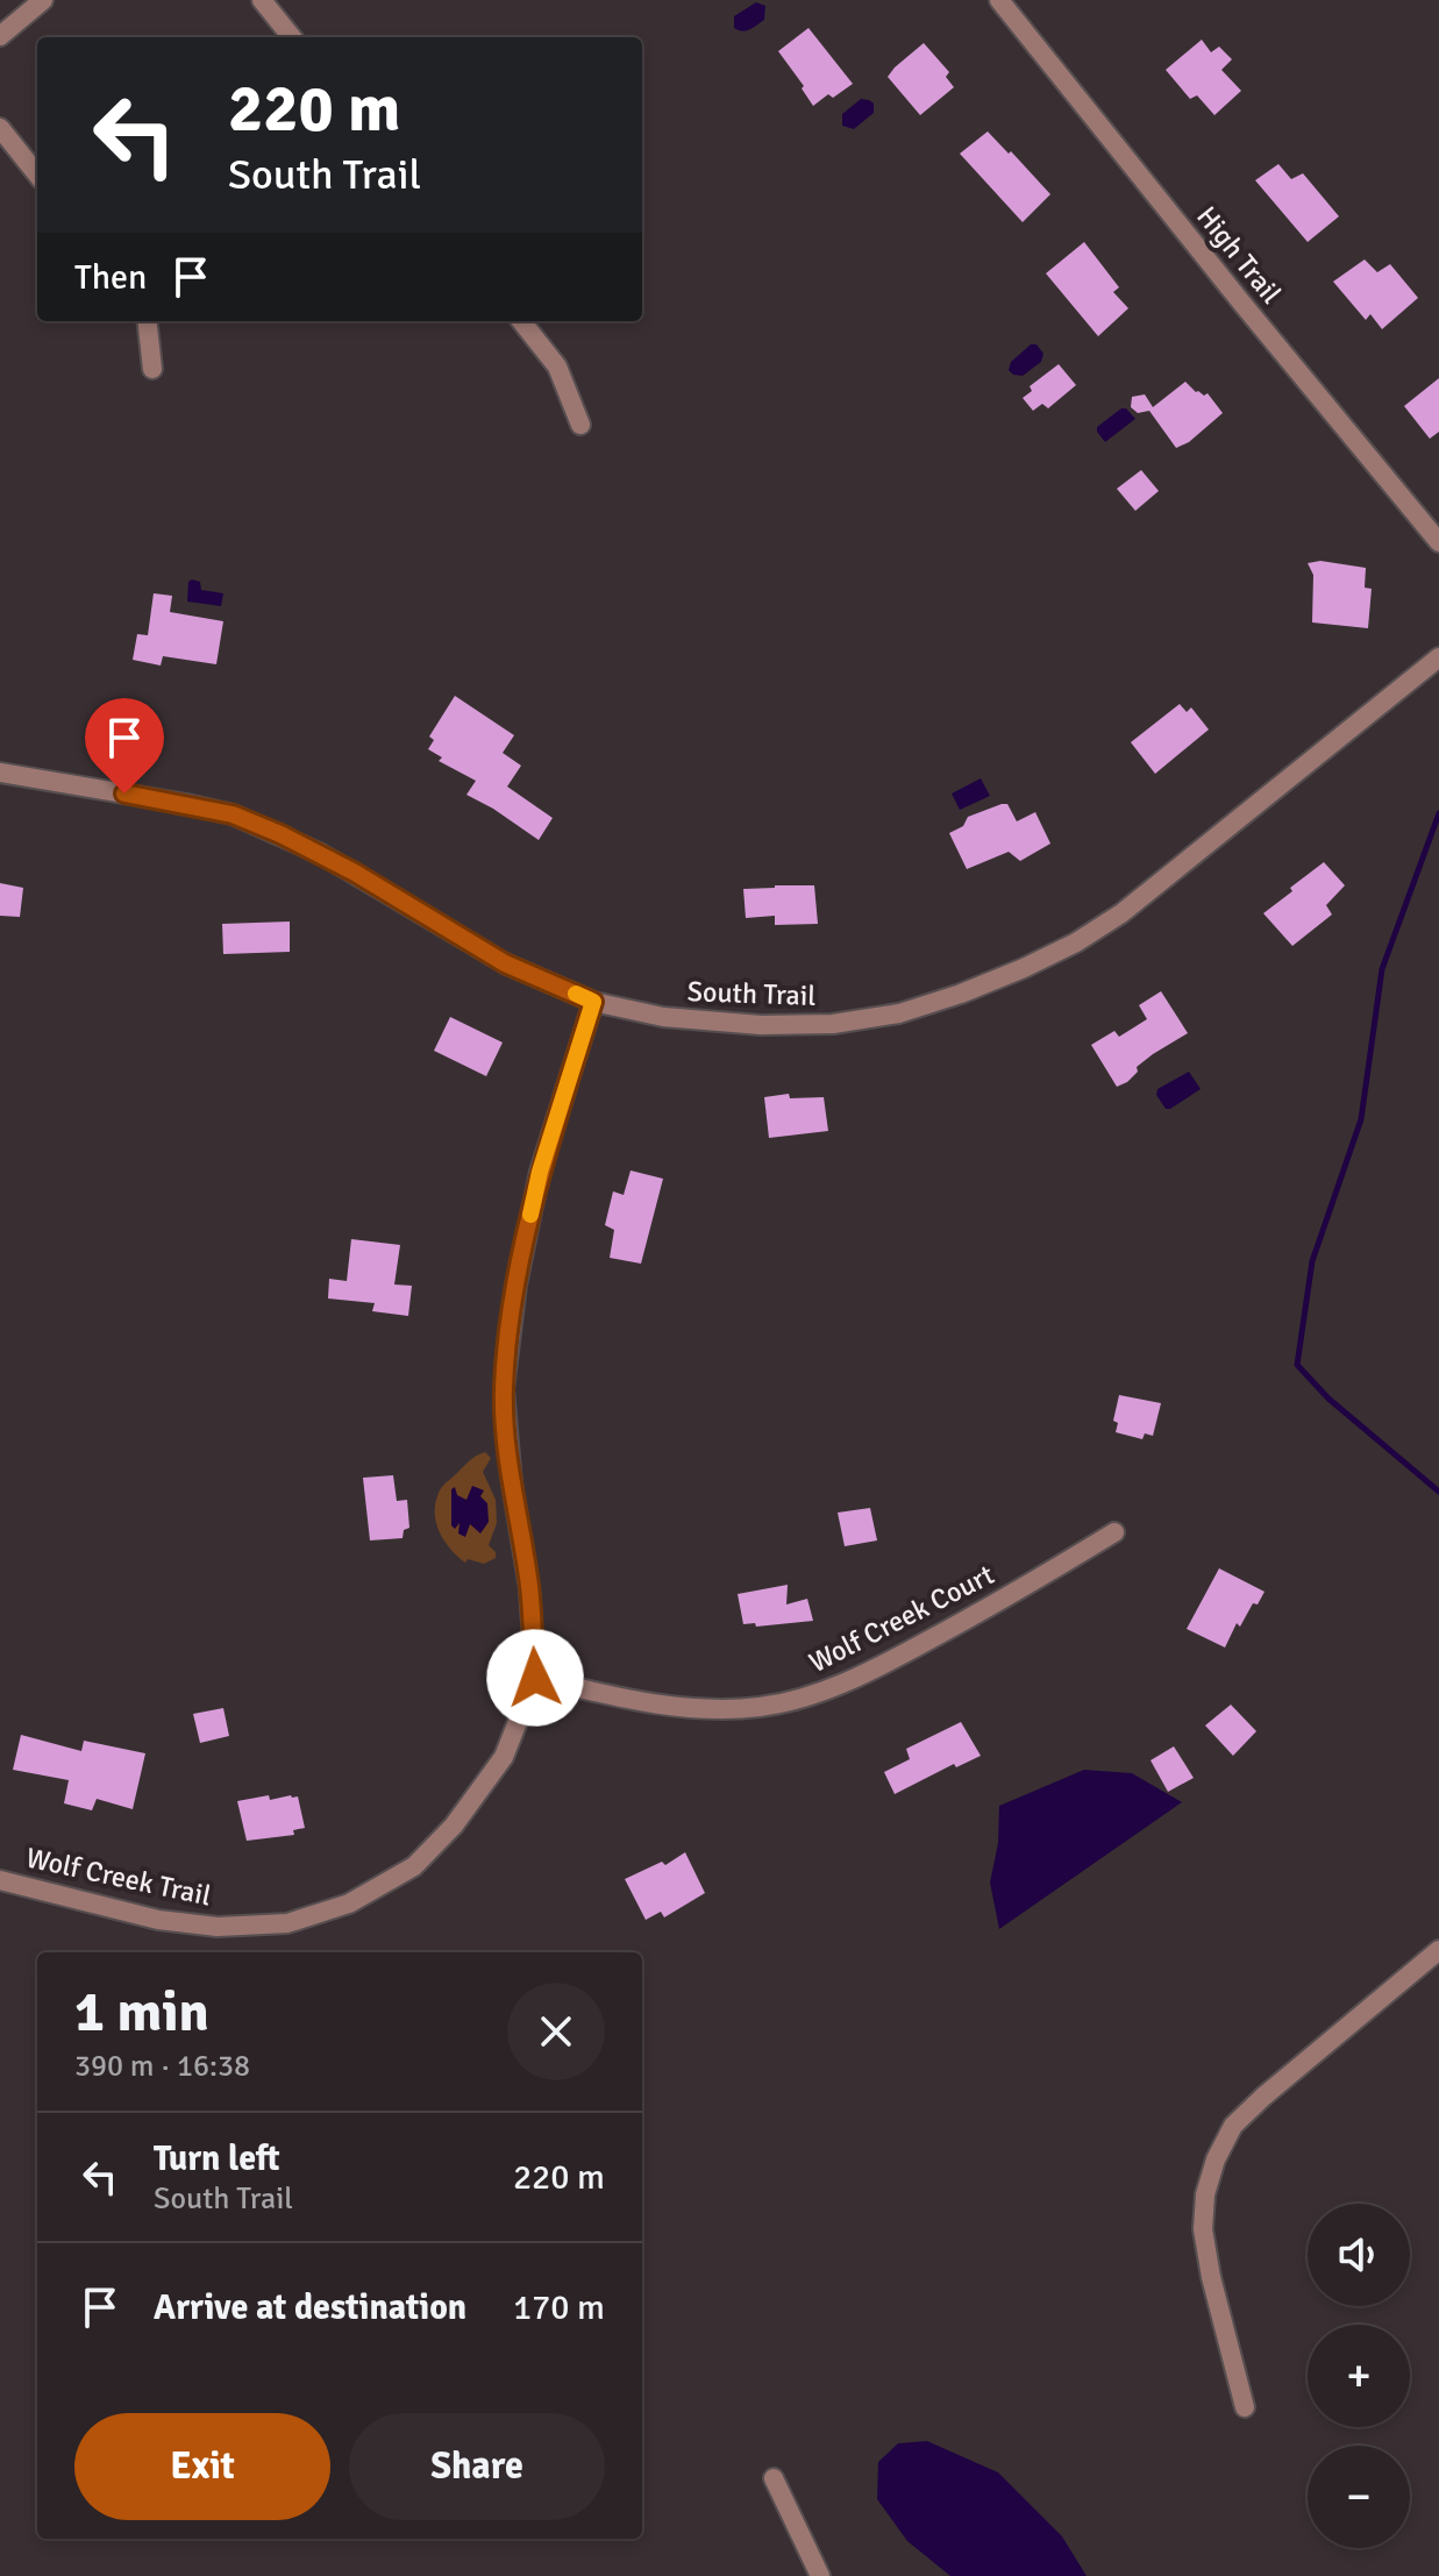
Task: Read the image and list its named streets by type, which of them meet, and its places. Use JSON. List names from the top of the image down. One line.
{"streets":{"street":["High Trail","South Trail","Wolf Creek Court","Wolf Creek Trail"]},"crossings":[["South Trail","Wolf Creek Trail"],["Wolf Creek Court","Wolf Creek Trail"]],"page":{"turn":["220 m","South Trail"],"then":"Then","heading":["1 min","390 m · 16:38"],"list":[{"name":"Turn left","note":"South Trail","value":"220 m"},{"name":"Arrive at destination","value":"170 m"}],"map_buttons":["+","−"],"buttons":["Exit","Share"]}}
